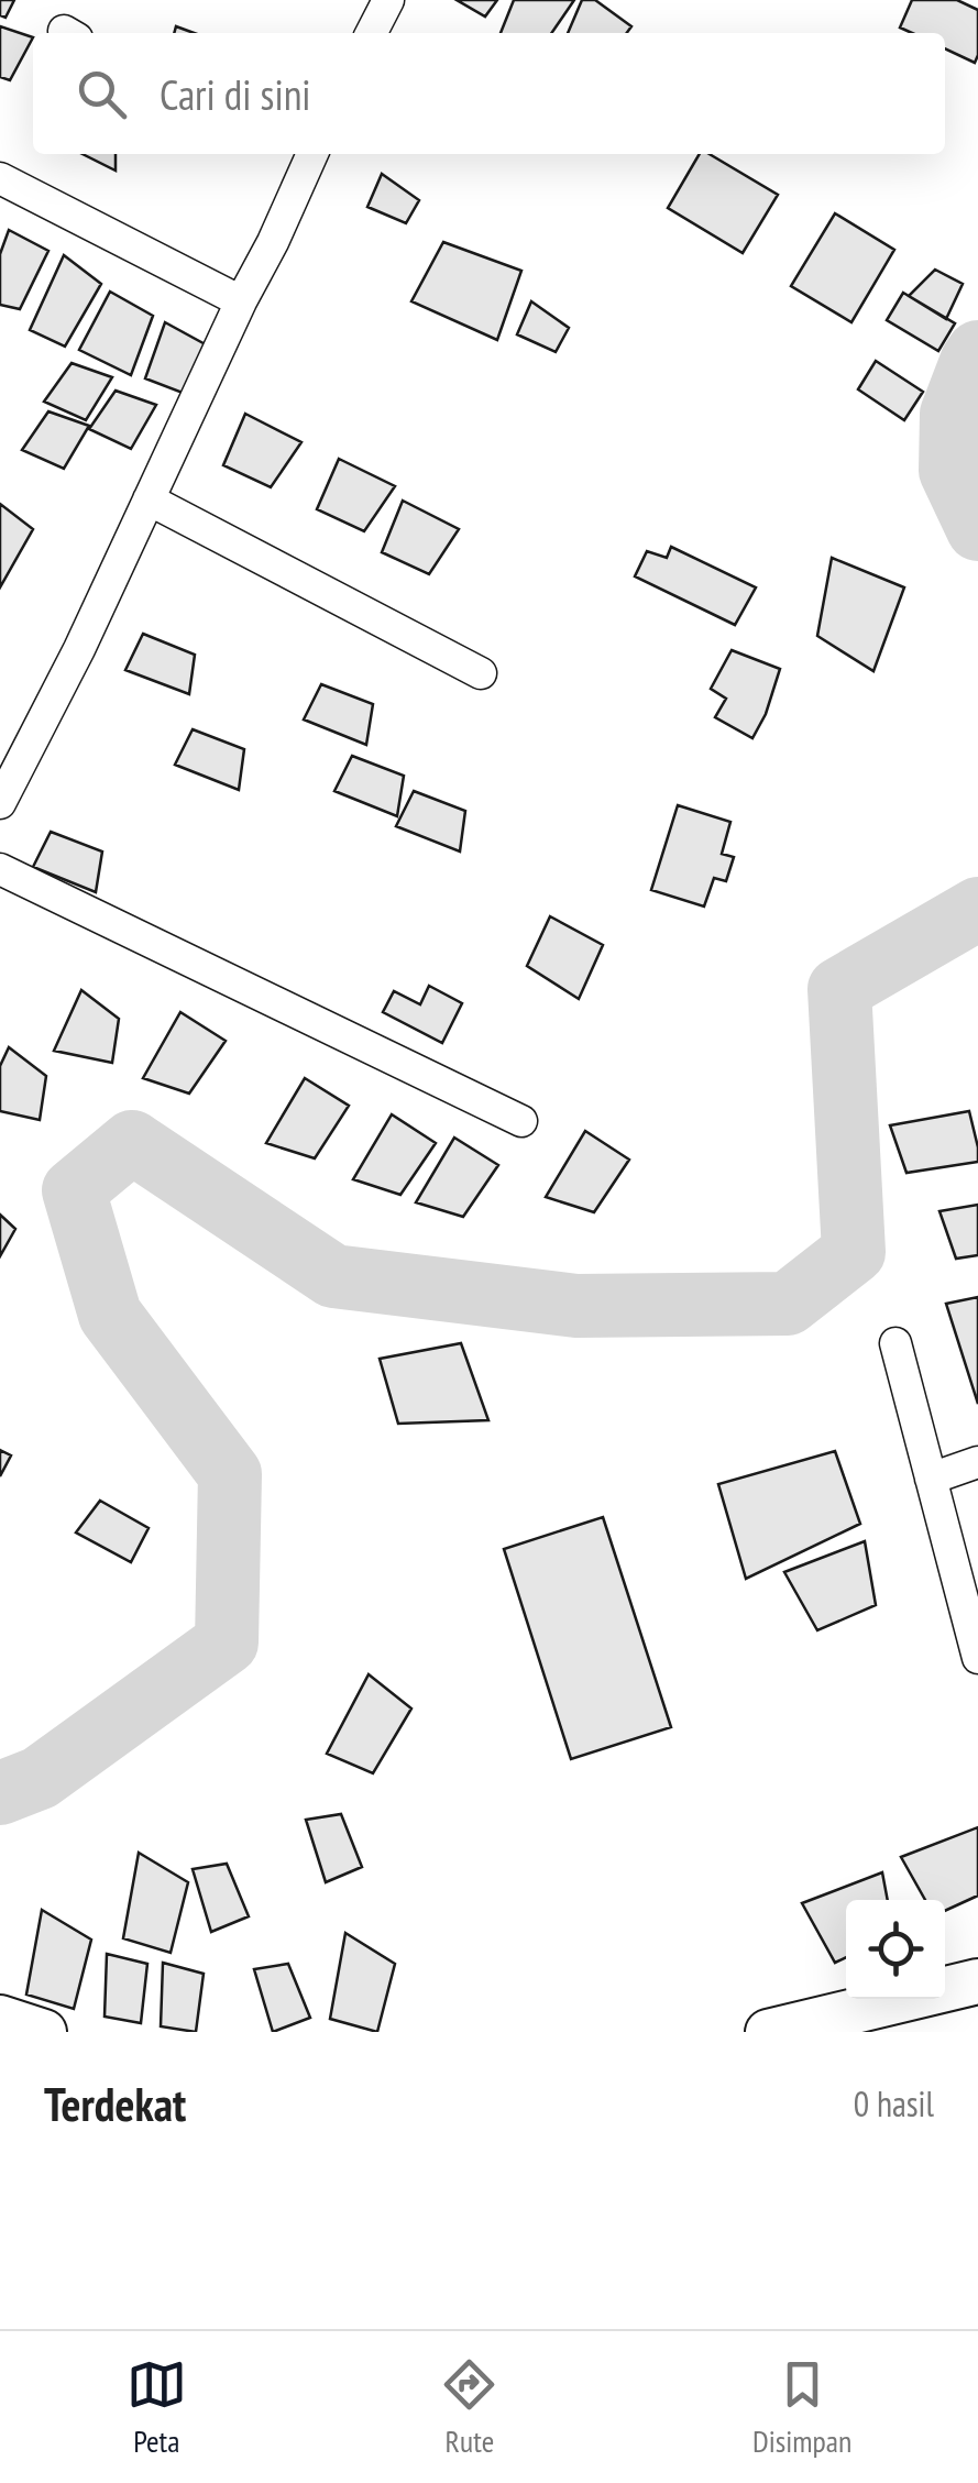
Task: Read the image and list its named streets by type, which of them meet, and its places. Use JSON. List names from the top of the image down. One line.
{"page":{"search":"Cari di sini","heading":["Terdekat","0 hasil"],"nav":["Peta","Rute","Disimpan"]}}
